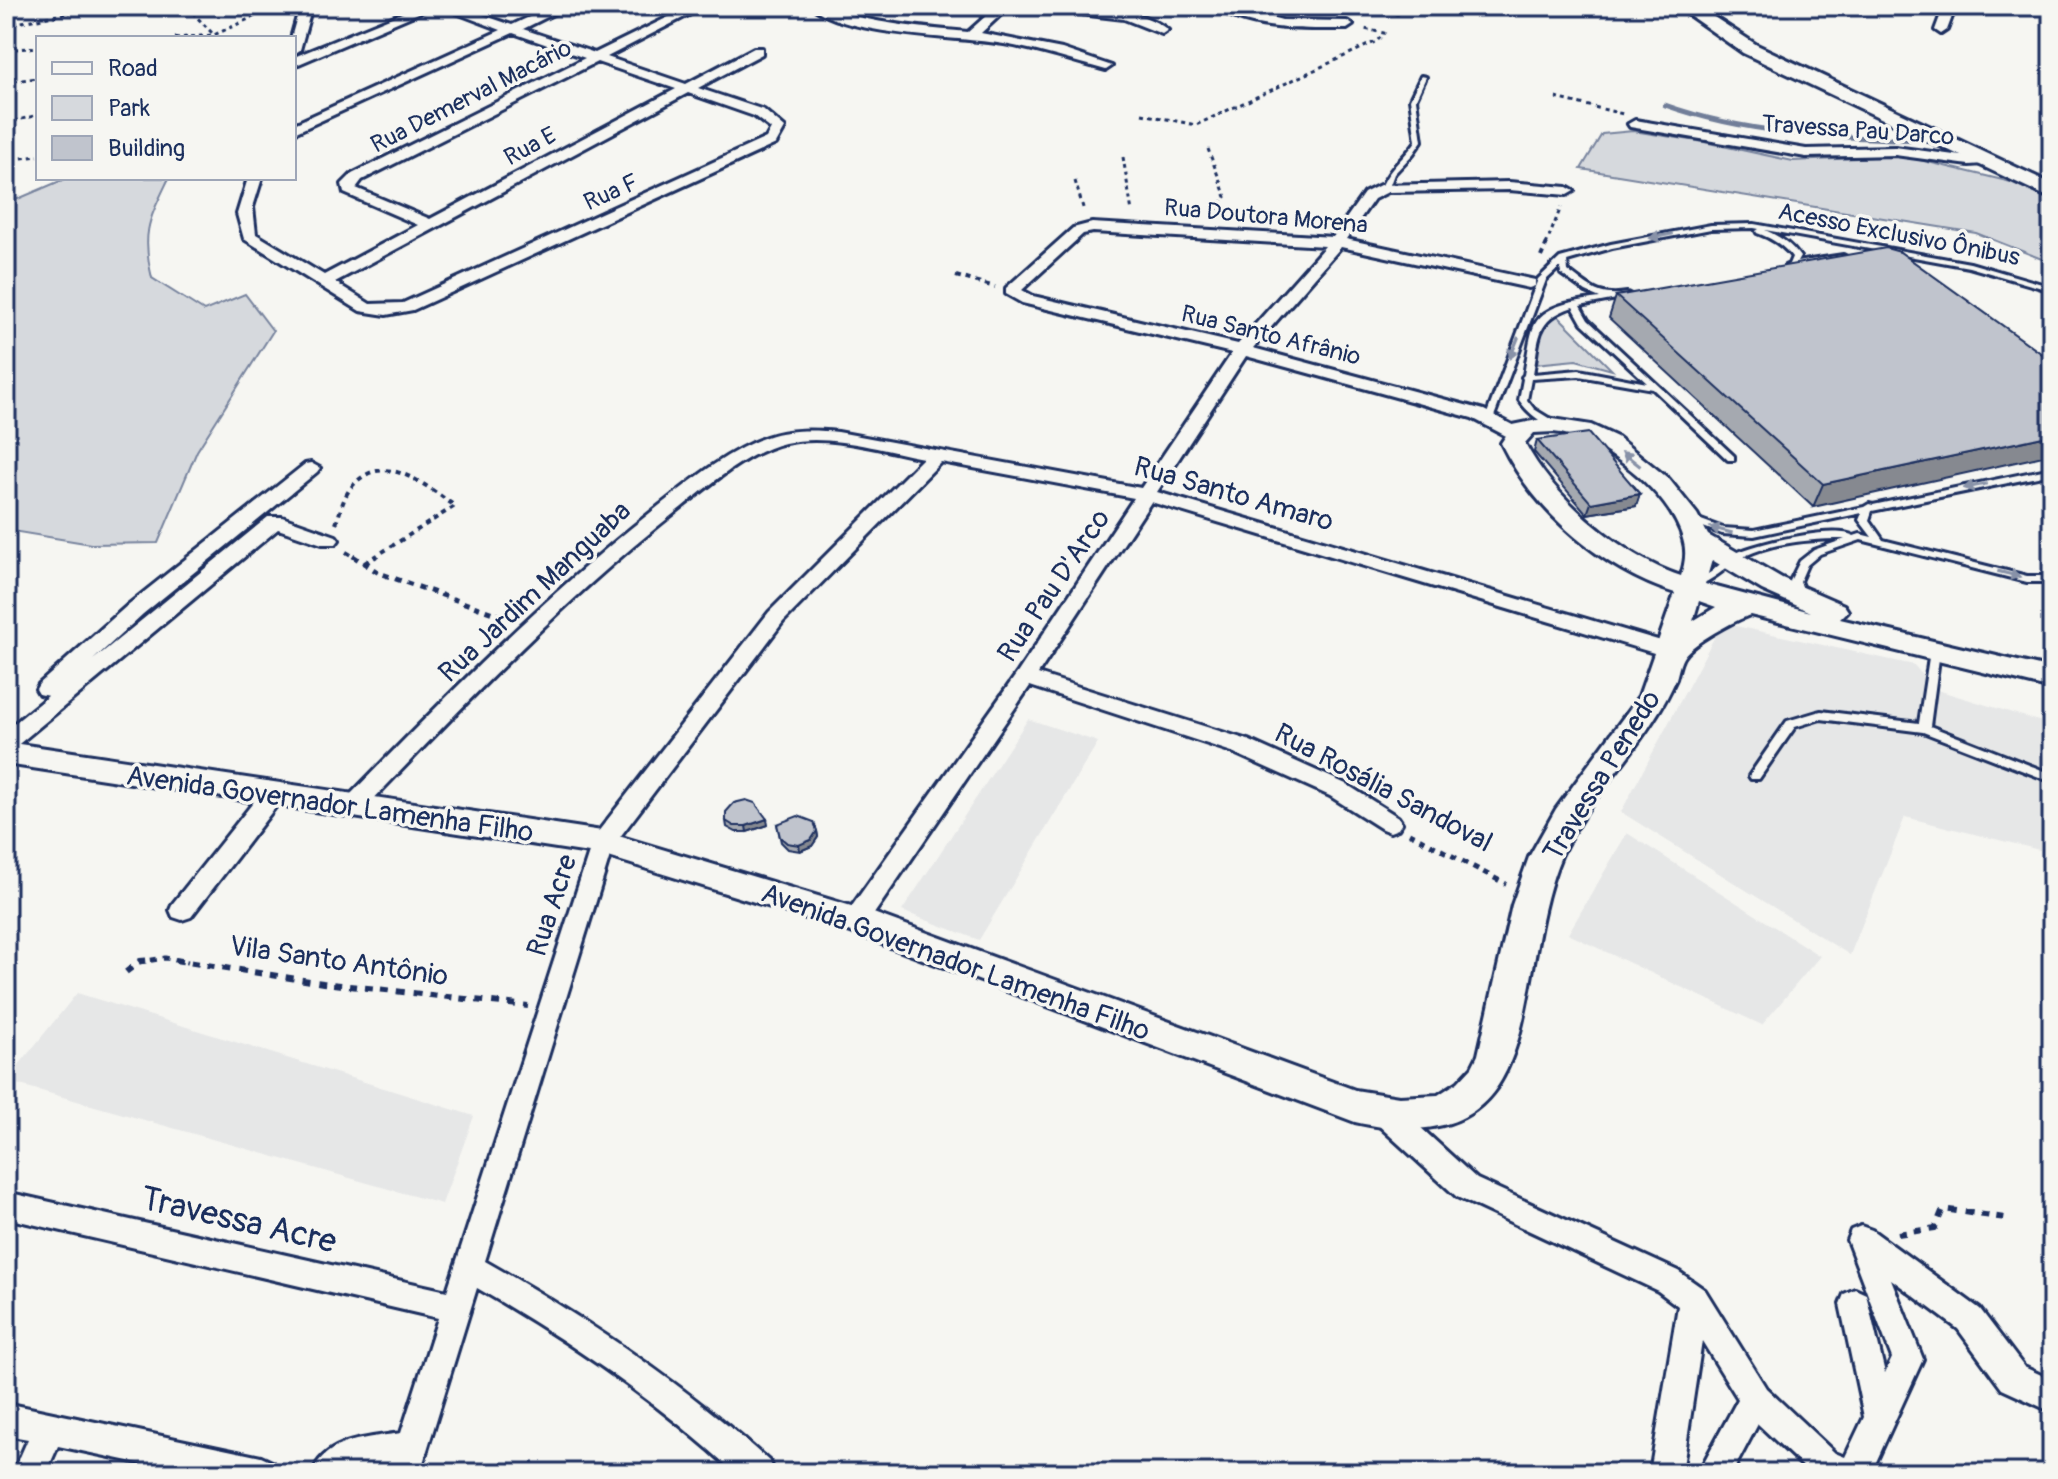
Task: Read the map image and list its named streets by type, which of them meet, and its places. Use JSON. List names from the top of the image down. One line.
{"streets":{"street":["Rua Demerval Macário","Travessa Pau Darco","Rua E","Rua F","Rua Doutora Morena","Rua Santo Afrânio","Rua Santo Amaro","Rua Pau D'Arco","Rua Jardim Manguaba","Travessa Penedo","Rua Rosália Sandoval","Avenida Governador Lamenha Filho","Rua Acre","Travessa Acre"],"lane":["Acesso Exclusivo Ônibus"],"path":["Vila Santo Antônio"]},"crossings":[["Rua Demerval Macário","Rua E"],["Rua E","Rua F"],["Rua Doutora Morena","Rua Pau D'Arco"],["Rua Santo Afrânio","Rua Pau D'Arco"],["Rua Santo Amaro","Rua Pau D'Arco"],["Rua Santo Amaro","Rua Jardim Manguaba"],["Rua Santo Amaro","Travessa Penedo"],["Rua Santo Amaro","Rua Acre"],["Rua Pau D'Arco","Rua Rosália Sandoval"],["Rua Pau D'Arco","Avenida Governador Lamenha Filho"],["Rua Jardim Manguaba","Avenida Governador Lamenha Filho"],["Travessa Penedo","Rua Rosália Sandoval"],["Travessa Penedo","Avenida Governador Lamenha Filho"],["Avenida Governador Lamenha Filho","Rua Acre"],["Rua Acre","Vila Santo Antônio"],["Rua Acre","Travessa Acre"]],"legend":["Road","Park","Building"]}
